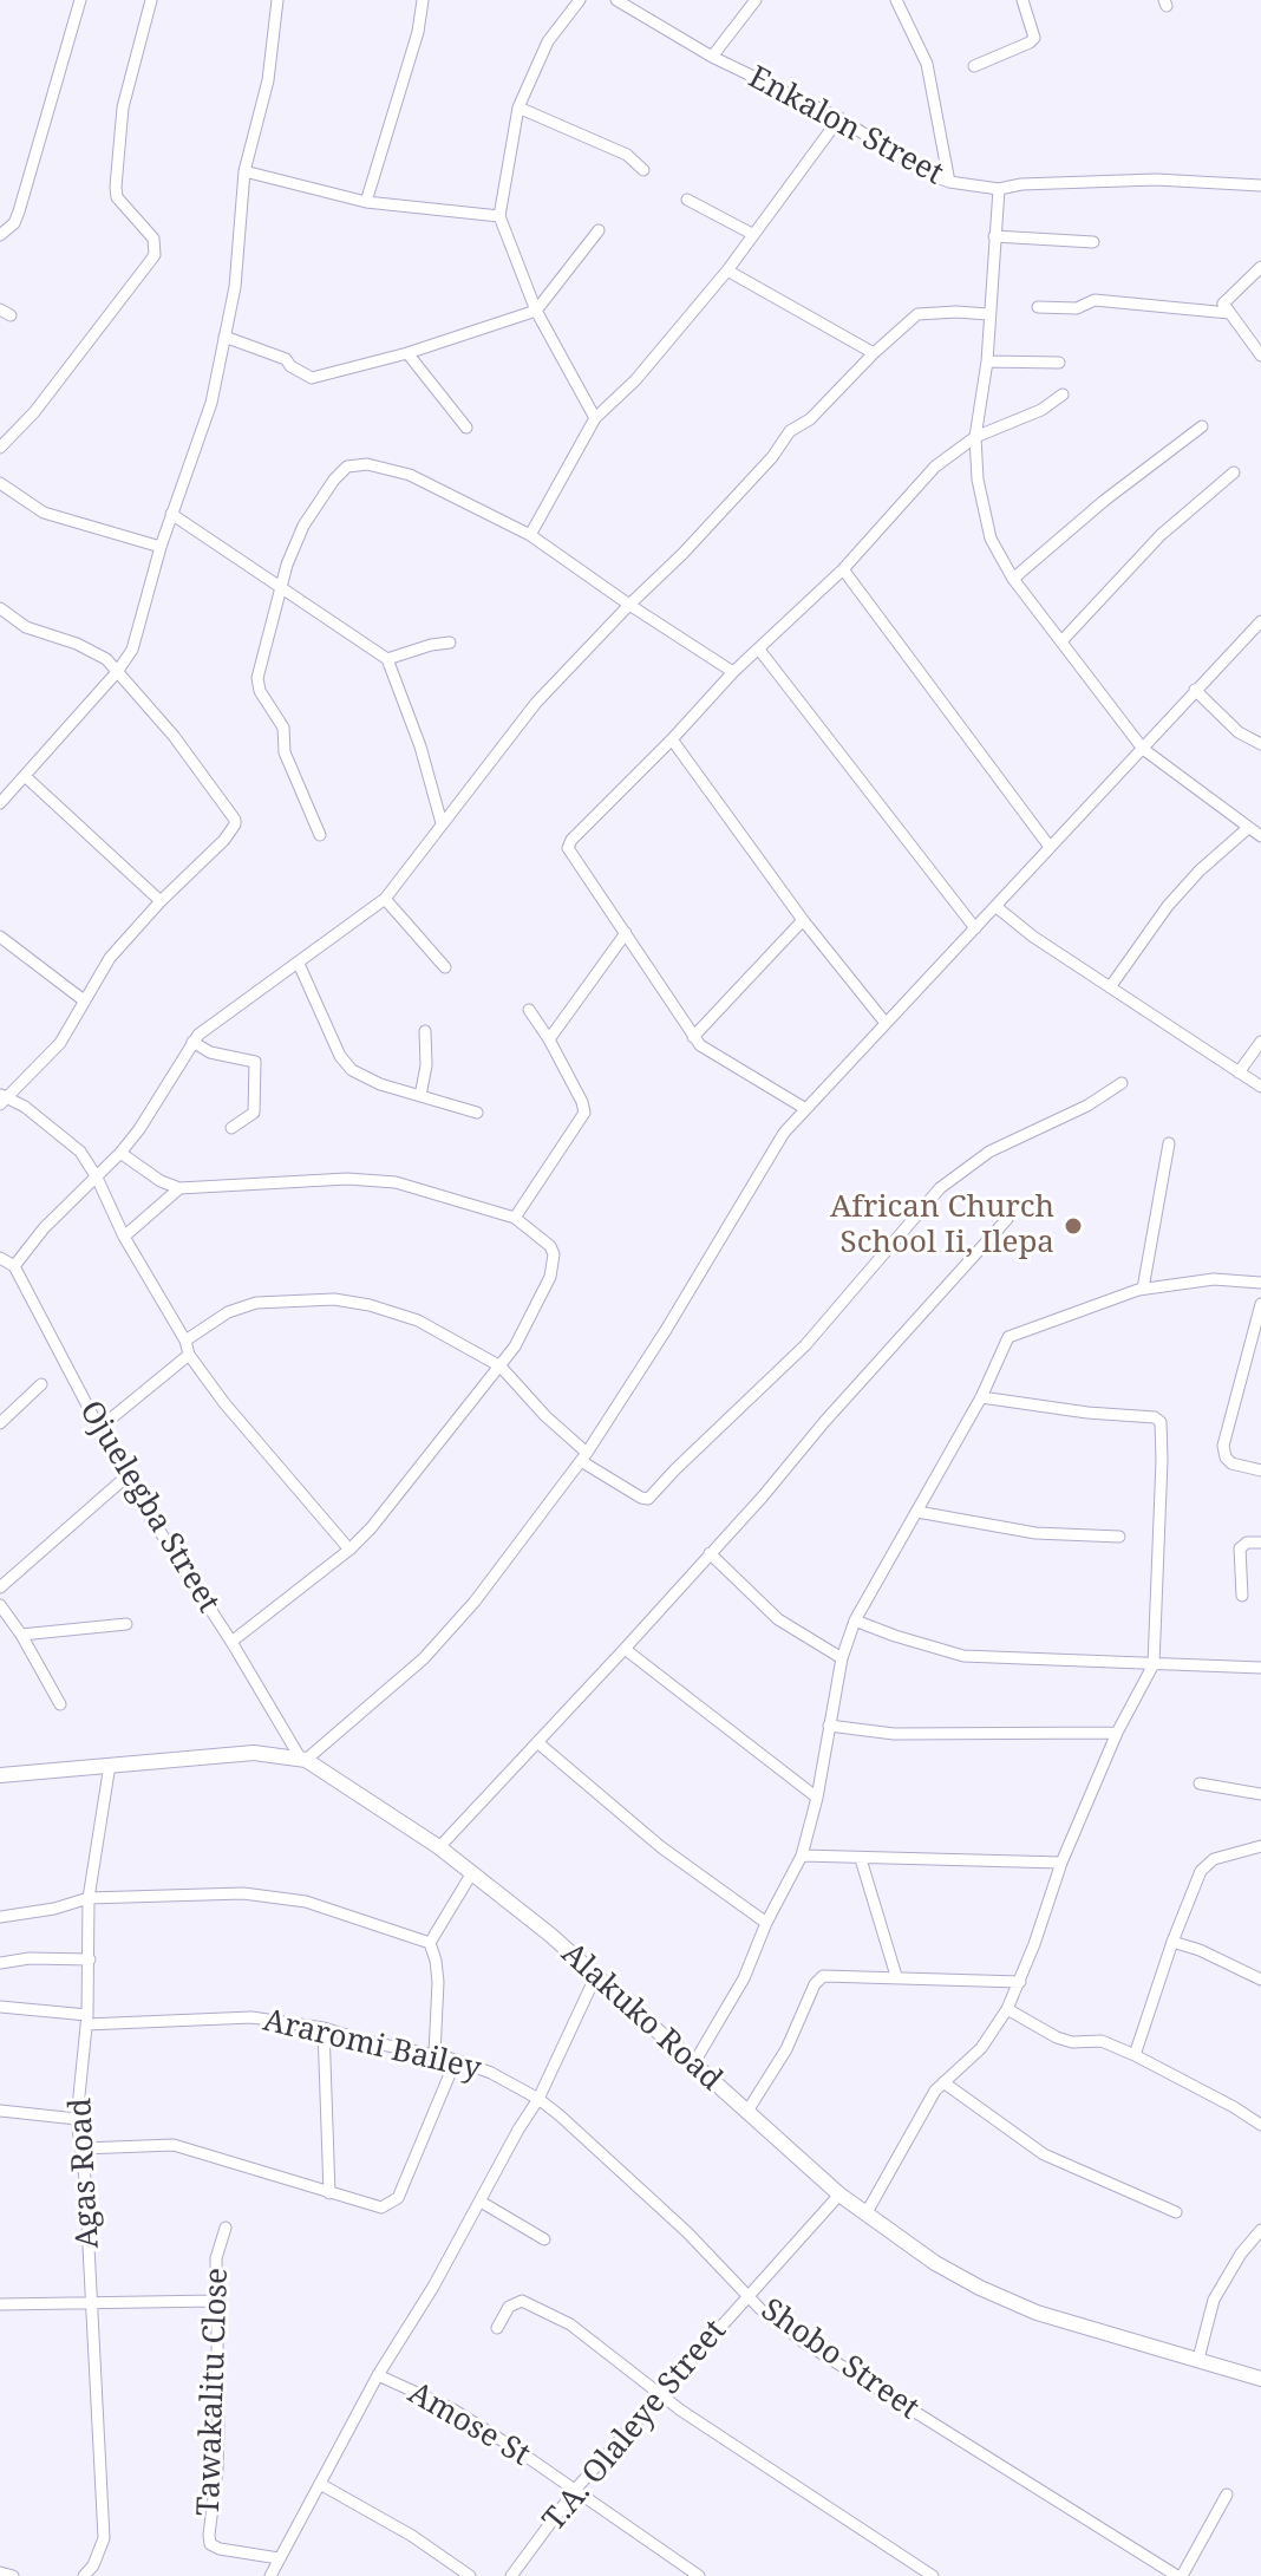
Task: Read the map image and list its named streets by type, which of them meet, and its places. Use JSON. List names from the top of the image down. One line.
{"streets":{"main road":["Alakuko Road"],"street":["Enkalon Street","Ojuelegba Street","Araromi Bailey","Agas Road","Shobo Street","Tawakalitu Close","Amose St","T.A. Olaleye Street"]},"crossings":[["Ojuelegba Street","Alakuko Road"],["Alakuko Road","Agas Road"],["Alakuko Road","T.A. Olaleye Street"],["Araromi Bailey","Agas Road"],["Araromi Bailey","Shobo Street"],["Shobo Street","T.A. Olaleye Street"],["Amose St","T.A. Olaleye Street"]],"places":["African Church School Ii, Ilepa"]}
